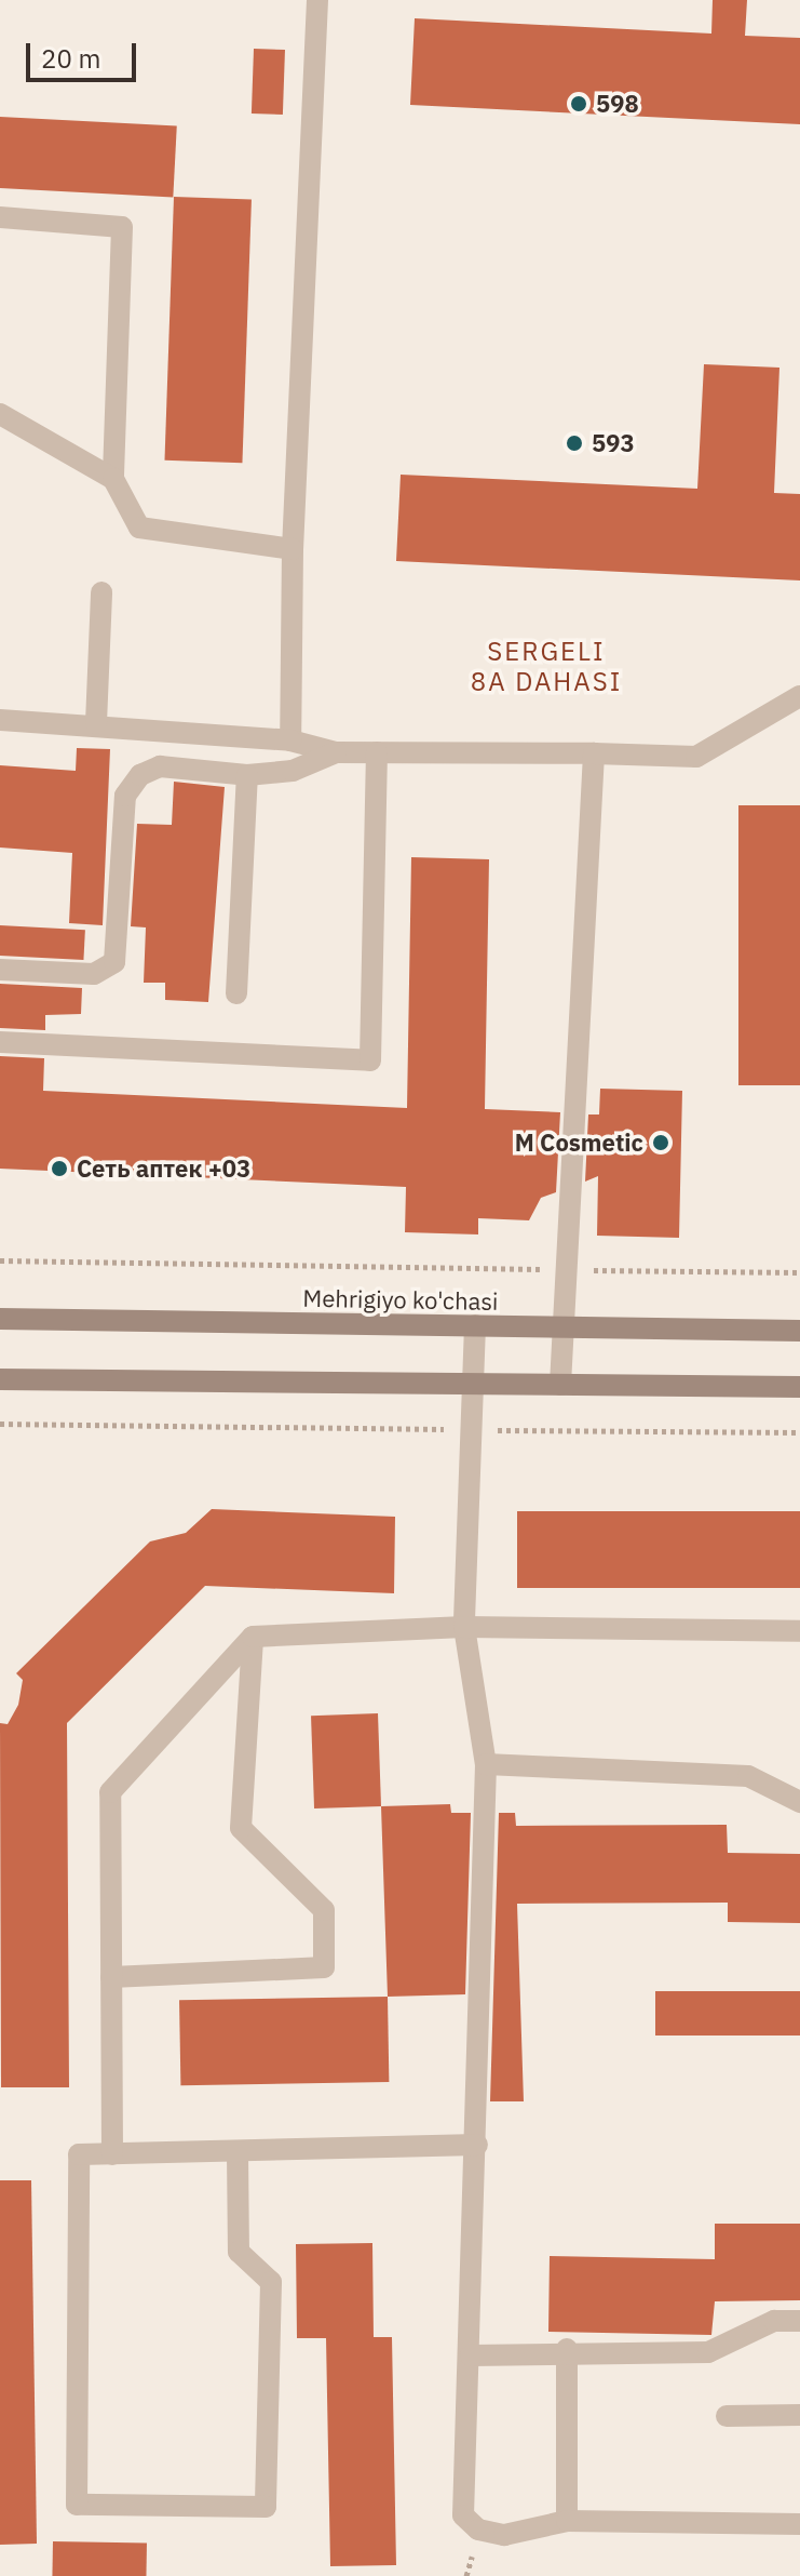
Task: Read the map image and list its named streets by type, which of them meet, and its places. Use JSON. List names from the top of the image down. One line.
{"streets":{"main road":["Mehrigiyo ko'chasi"]},"districts":["SERGELI 8A DAHASI"],"places":["598","593","M Cosmetic","Сеть аптек +03"],"scale_bar":"20 m"}
